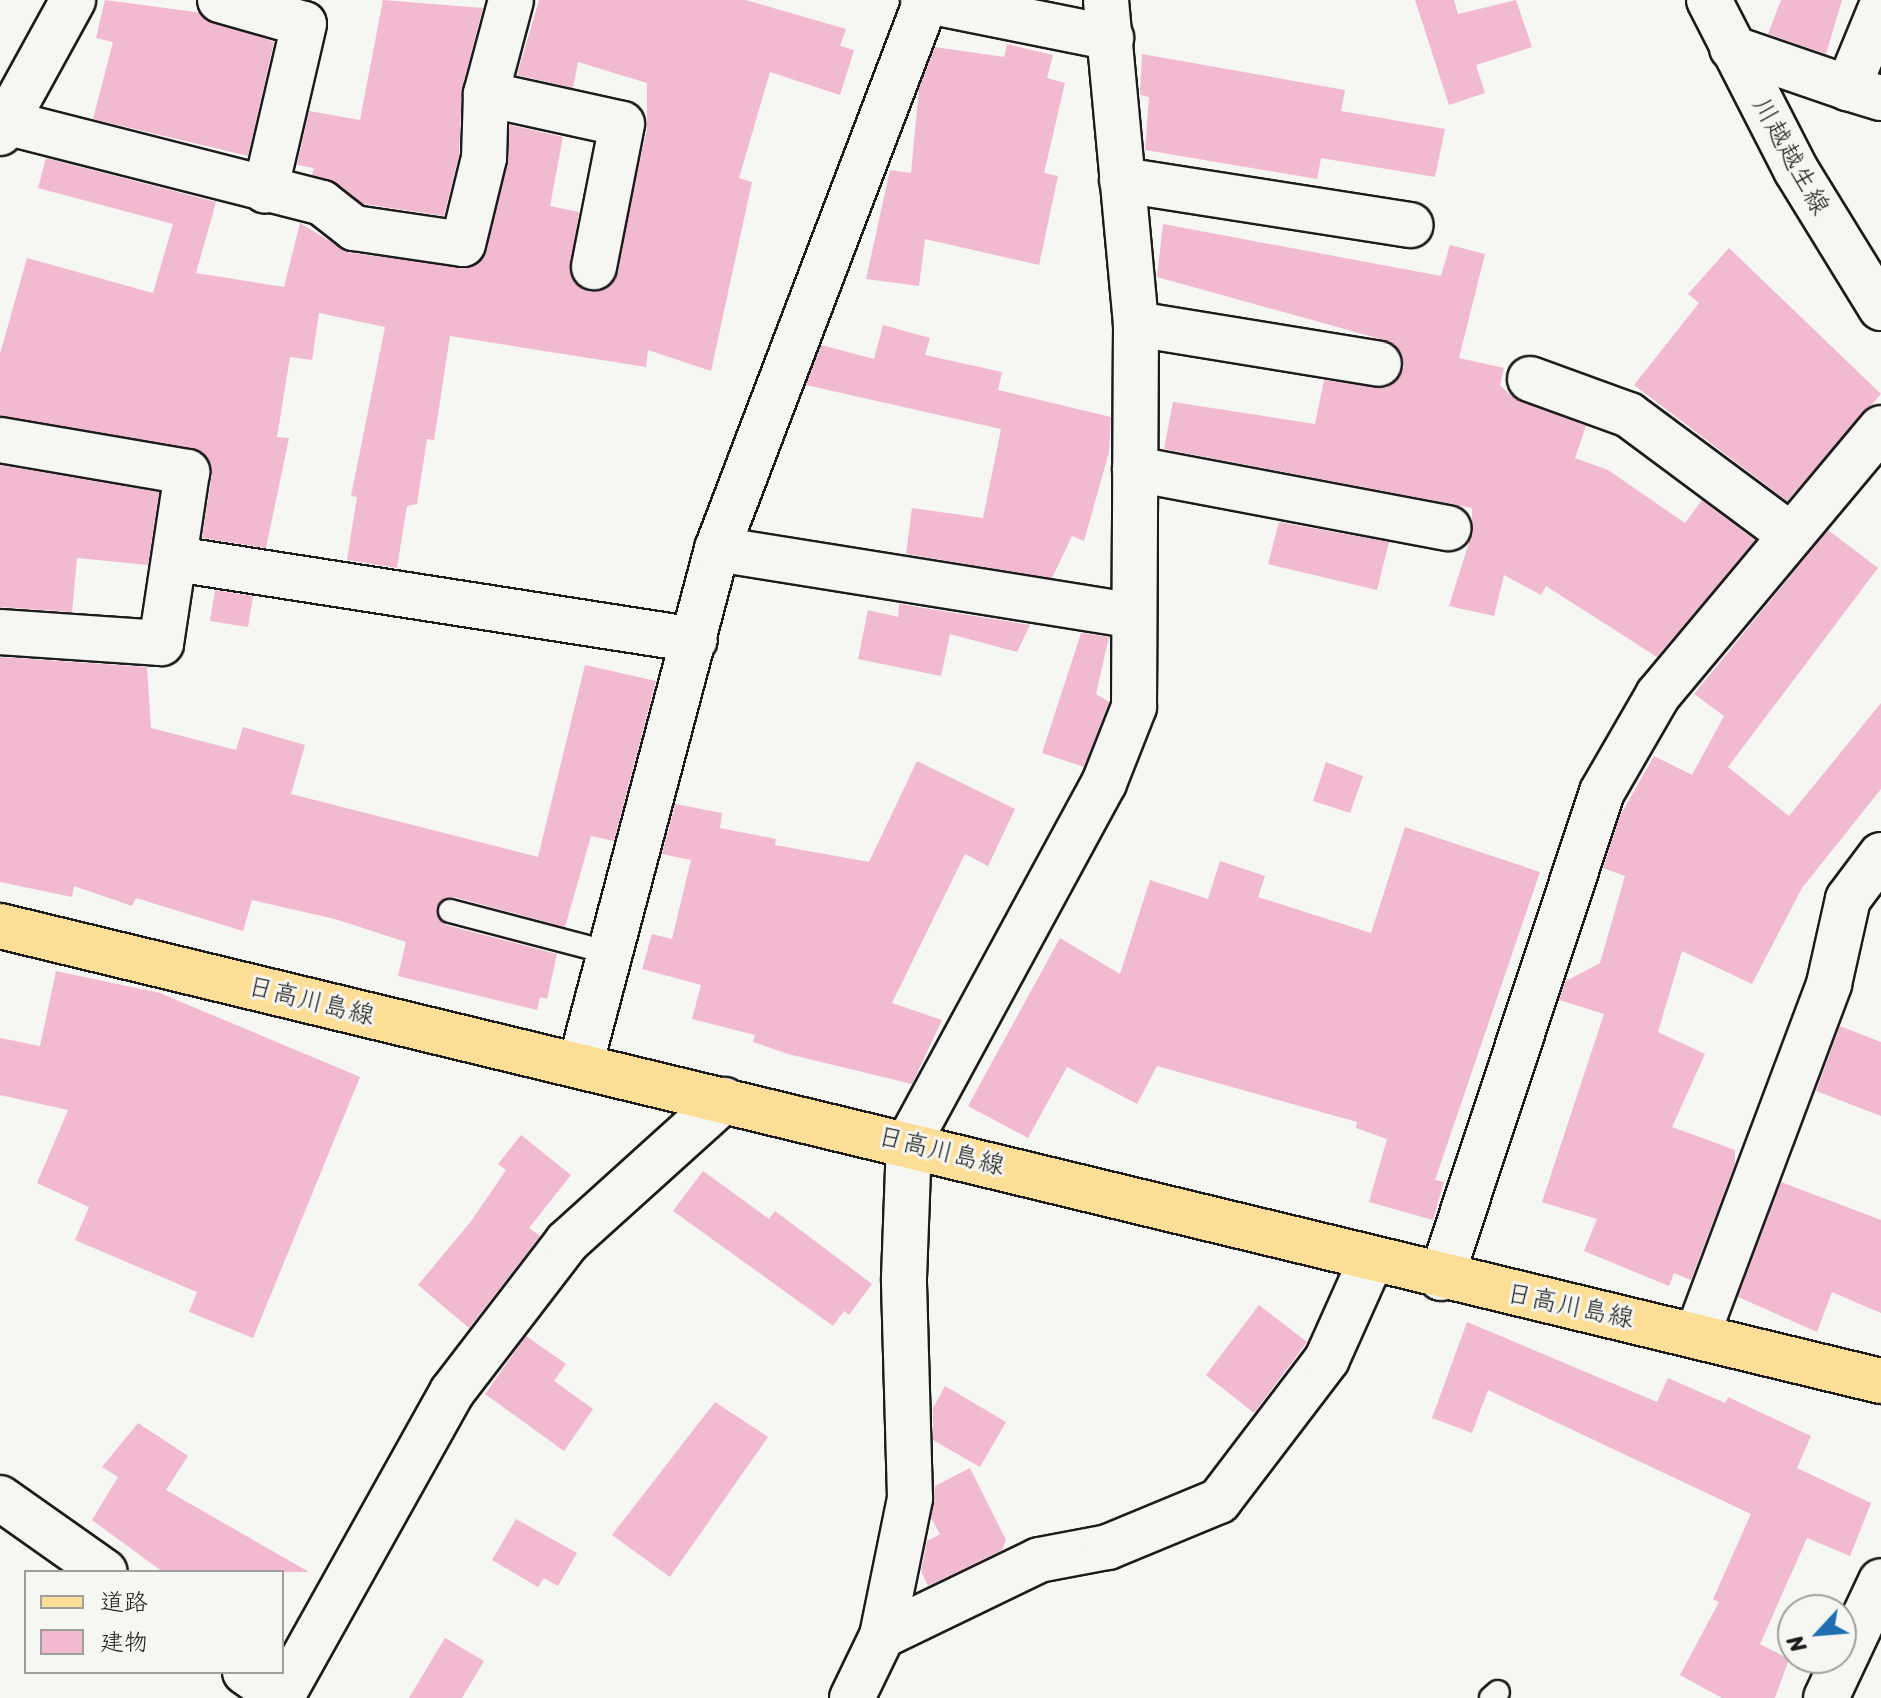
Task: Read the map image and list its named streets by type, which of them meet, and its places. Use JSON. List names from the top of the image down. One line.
{"streets":{"main road":["日高川島線"],"street":["川越越生線"]},"legend":["道路","建物"],"north":"bottom left"}
